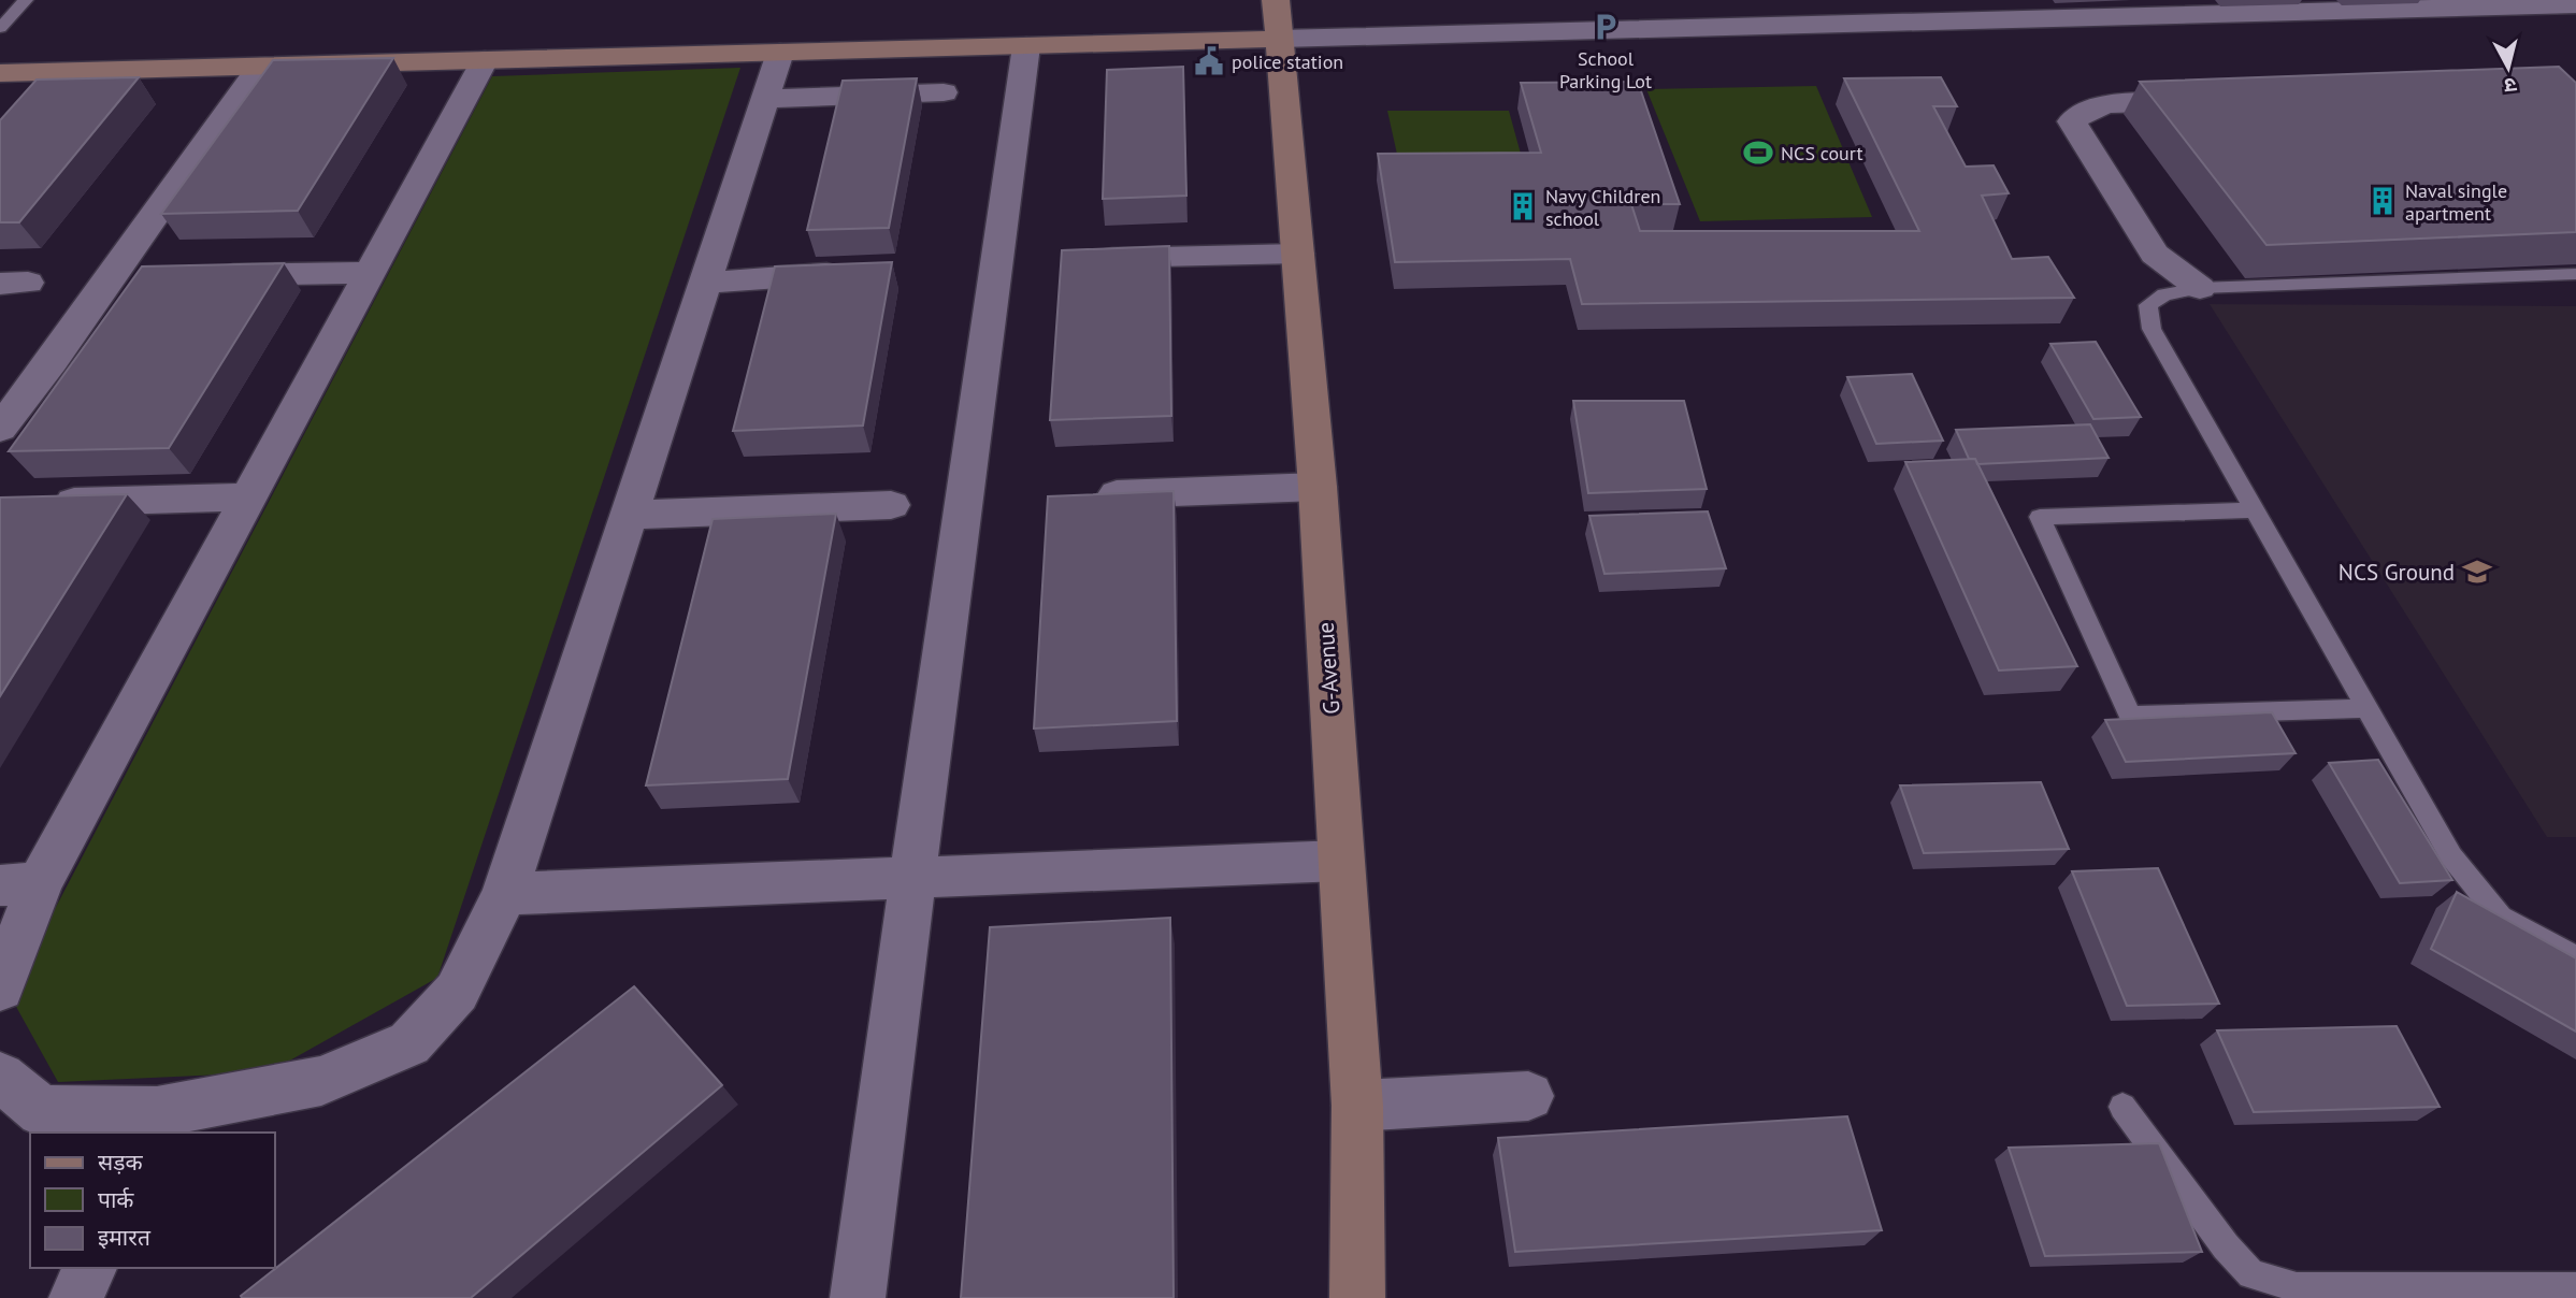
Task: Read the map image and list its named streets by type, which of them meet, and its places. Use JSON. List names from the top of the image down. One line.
{"streets":{"street":["G-Avenue"]},"places":{"parking":["School Parking Lot"],"public building":["police station"],"sports":["NCS court"],"building":["Naval single apartment","Navy Children school"],"school or university":["NCS Ground"]},"legend":["सड़क","पार्क","इमारत"],"north":"bottom"}
